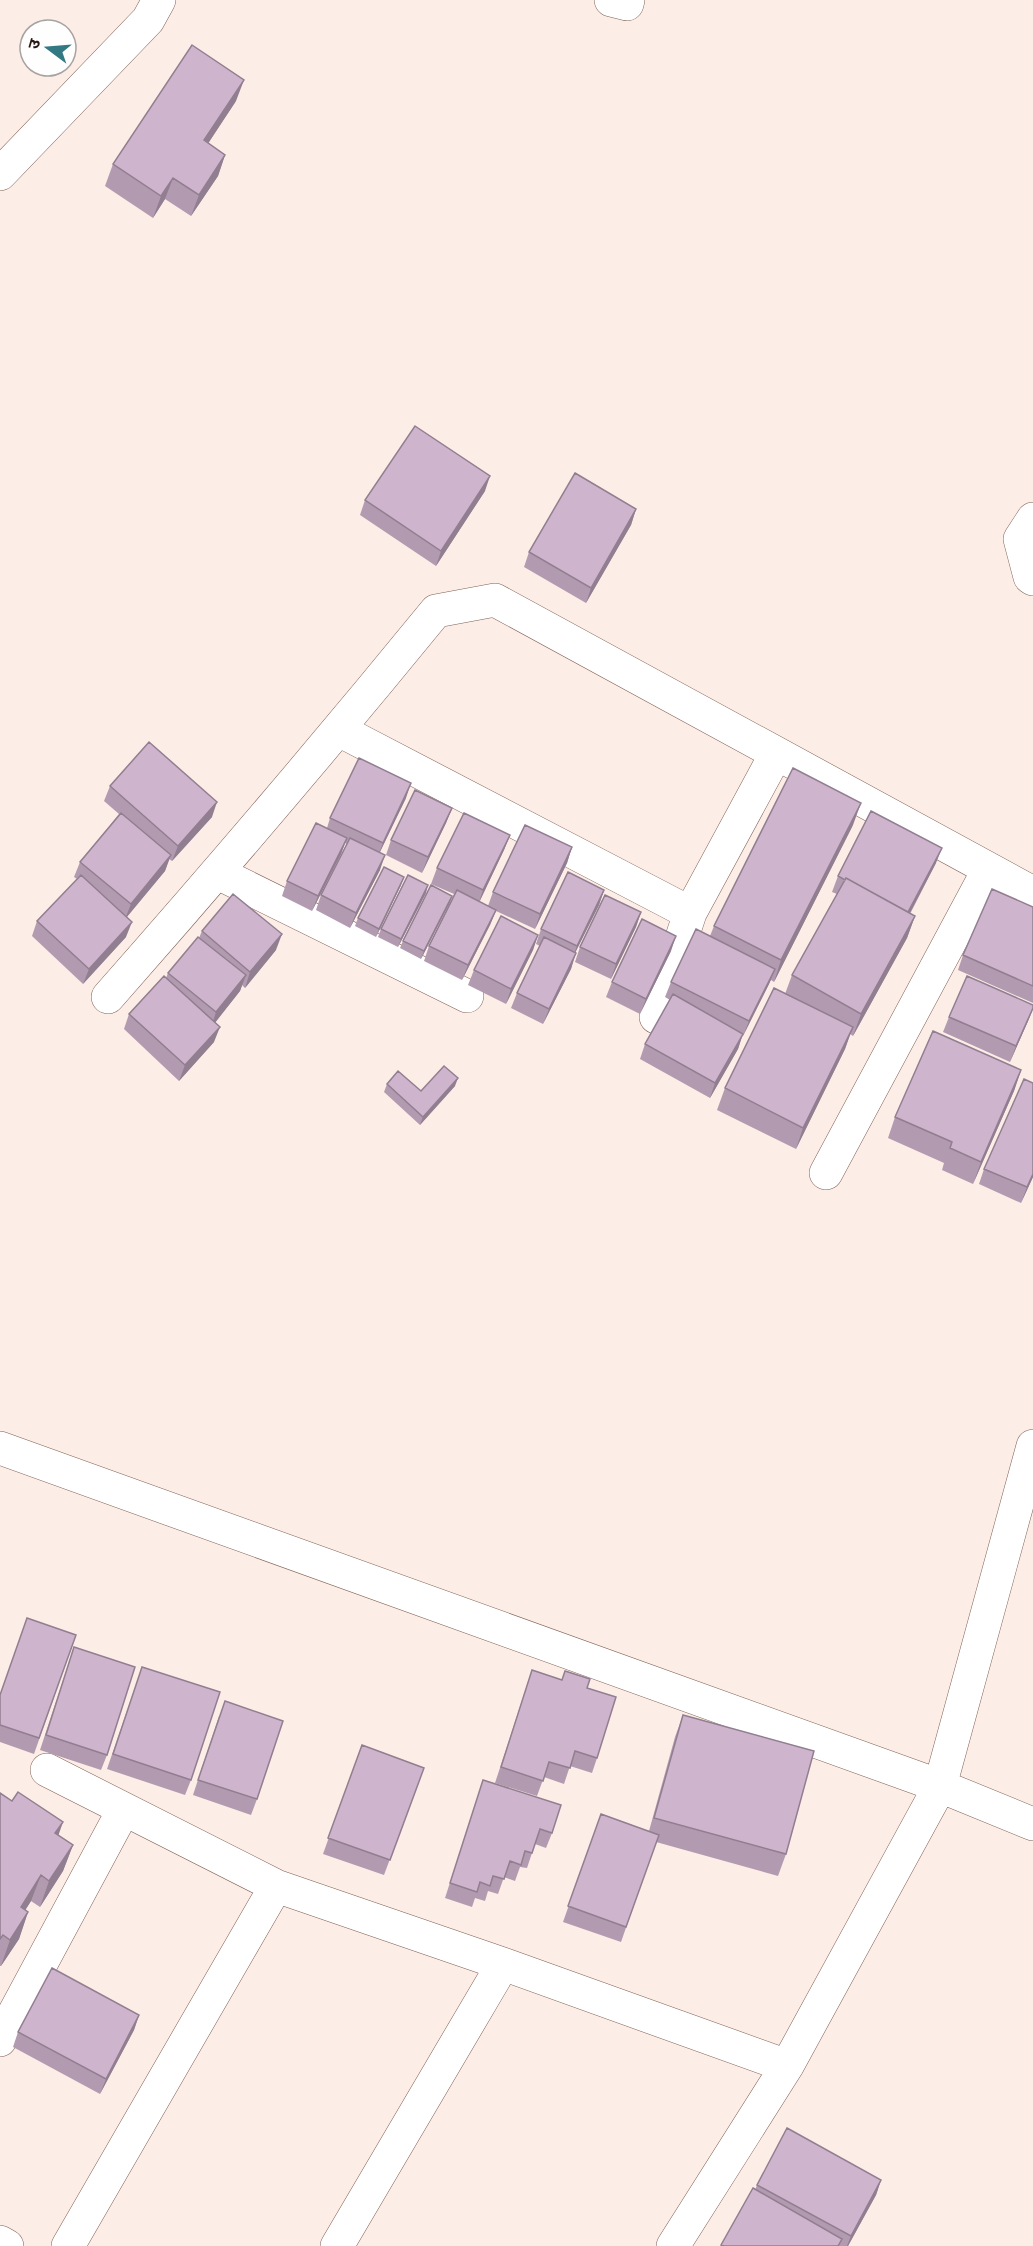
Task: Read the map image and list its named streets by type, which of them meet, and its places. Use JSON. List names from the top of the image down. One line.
{"north":"left"}
